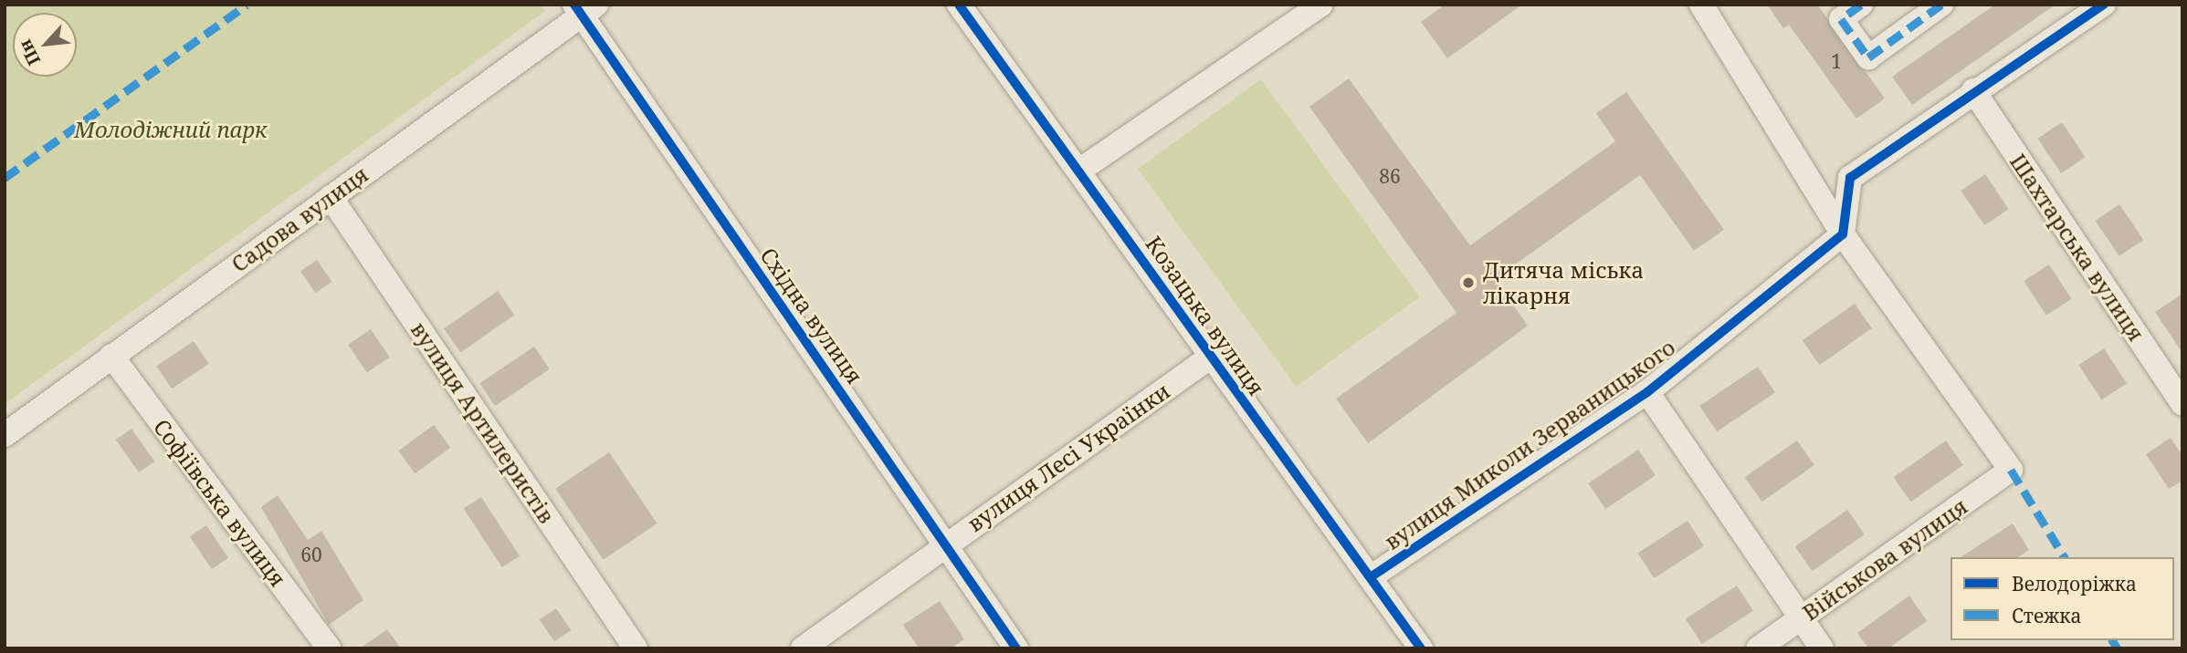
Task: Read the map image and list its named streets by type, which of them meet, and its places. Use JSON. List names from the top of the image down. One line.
{"streets":{"street":["Садова вулиця","Шахтарська вулиця","Східна вулиця","Козацька вулиця","вулиця Артилеристів","вулиця Миколи Зерваницького","вулиця Лесі Українки","Софіївська вулиця","Військова вулиця"]},"crossings":[["Садова вулиця","Східна вулиця"],["Садова вулиця","вулиця Артилеристів"],["Садова вулиця","Софіївська вулиця"],["Східна вулиця","вулиця Лесі Українки"],["Козацька вулиця","вулиця Миколи Зерваницького"],["Козацька вулиця","вулиця Лесі Українки"],["вулиця Миколи Зерваницького","Військова вулиця"]],"parks":["Молодіжний парк"],"places":["Дитяча міська лікарня"],"house_numbers":["1","86","60"],"legend":["Велодоріжка","Стежка"],"north":"bottom left"}
